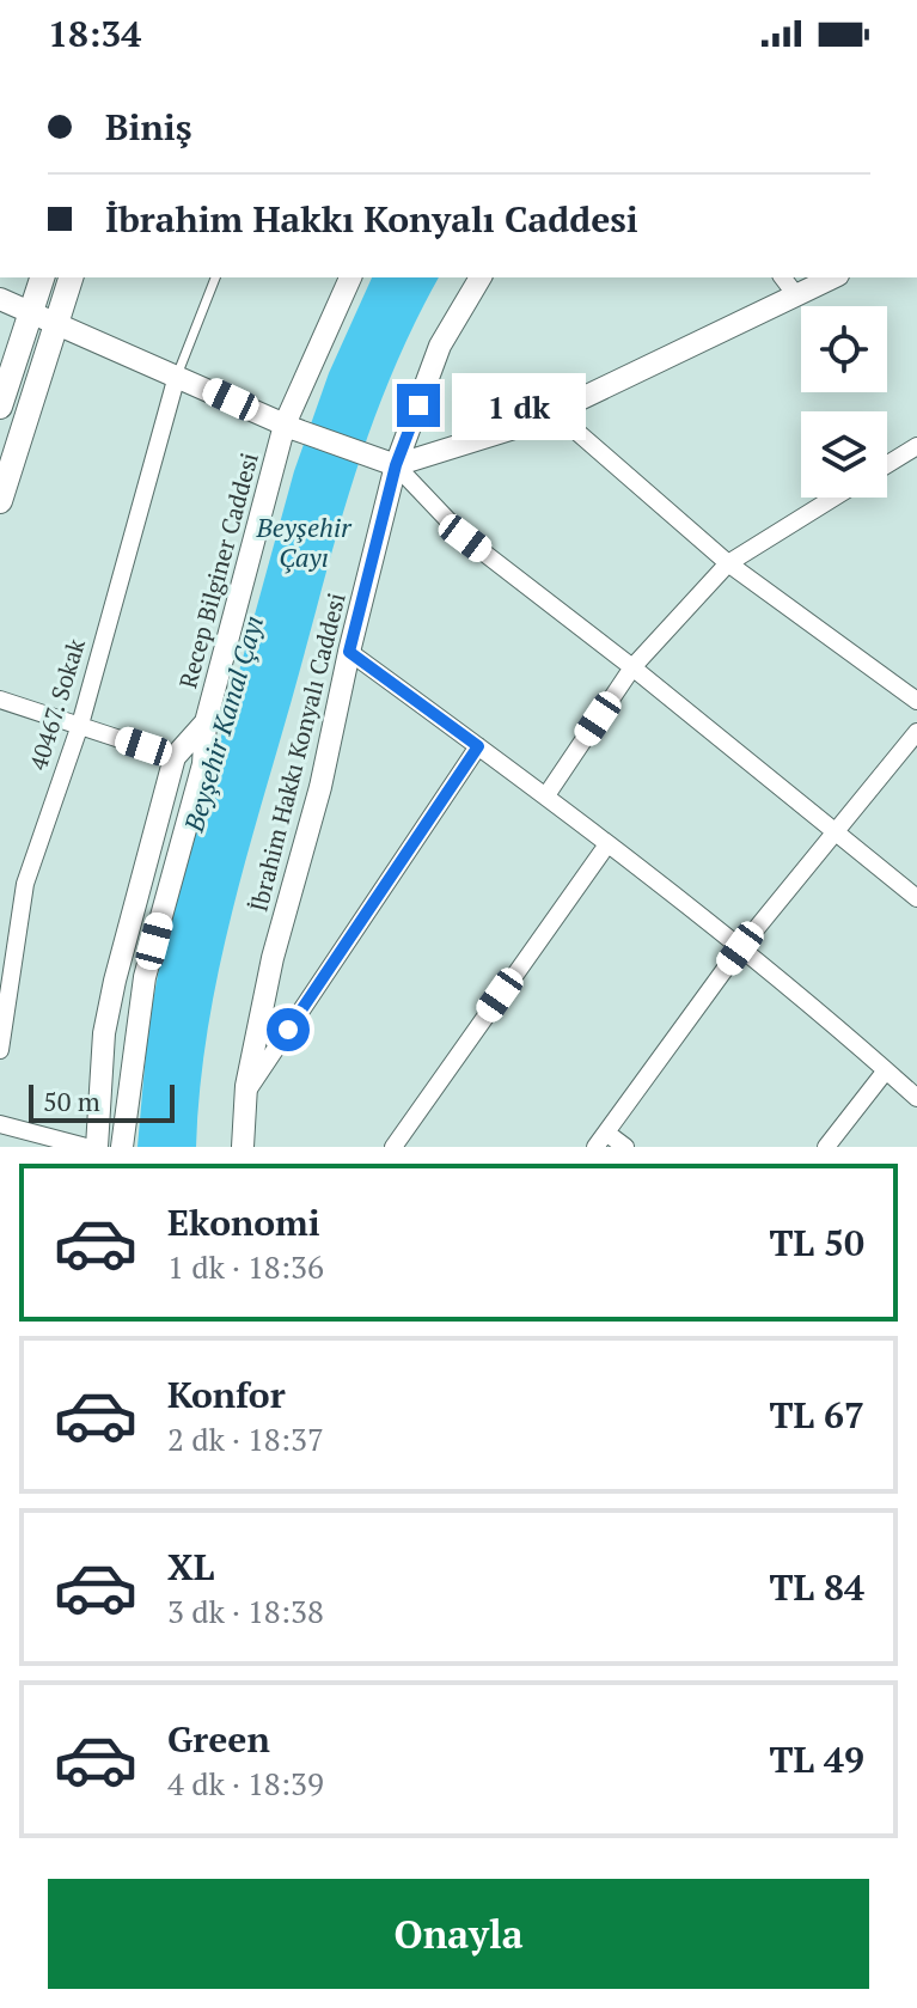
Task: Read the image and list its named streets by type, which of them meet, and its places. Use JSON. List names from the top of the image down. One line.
{"streets":{"street":["Recep Bilginer Caddesi","40467. Sokak","İbrahim Hakkı Konyalı Caddesi"]},"water":["Beyşehir Çayı","Beyşehir Kanal Çayı"],"scale_bar":"50 m","page":{"status":"18:34","banner":["Biniş","İbrahim Hakkı Konyalı Caddesi"],"bubble":"1 dk","scale":"50 m","list":[{"name":"Ekonomi","note":"1 dk · 18:36","value":"TL 50"},{"name":"Konfor","note":"2 dk · 18:37","value":"TL 67"},{"name":"XL","note":"3 dk · 18:38","value":"TL 84"},{"name":"Green","note":"4 dk · 18:39","value":"TL 49"}],"buttons":"Onayla"}}
